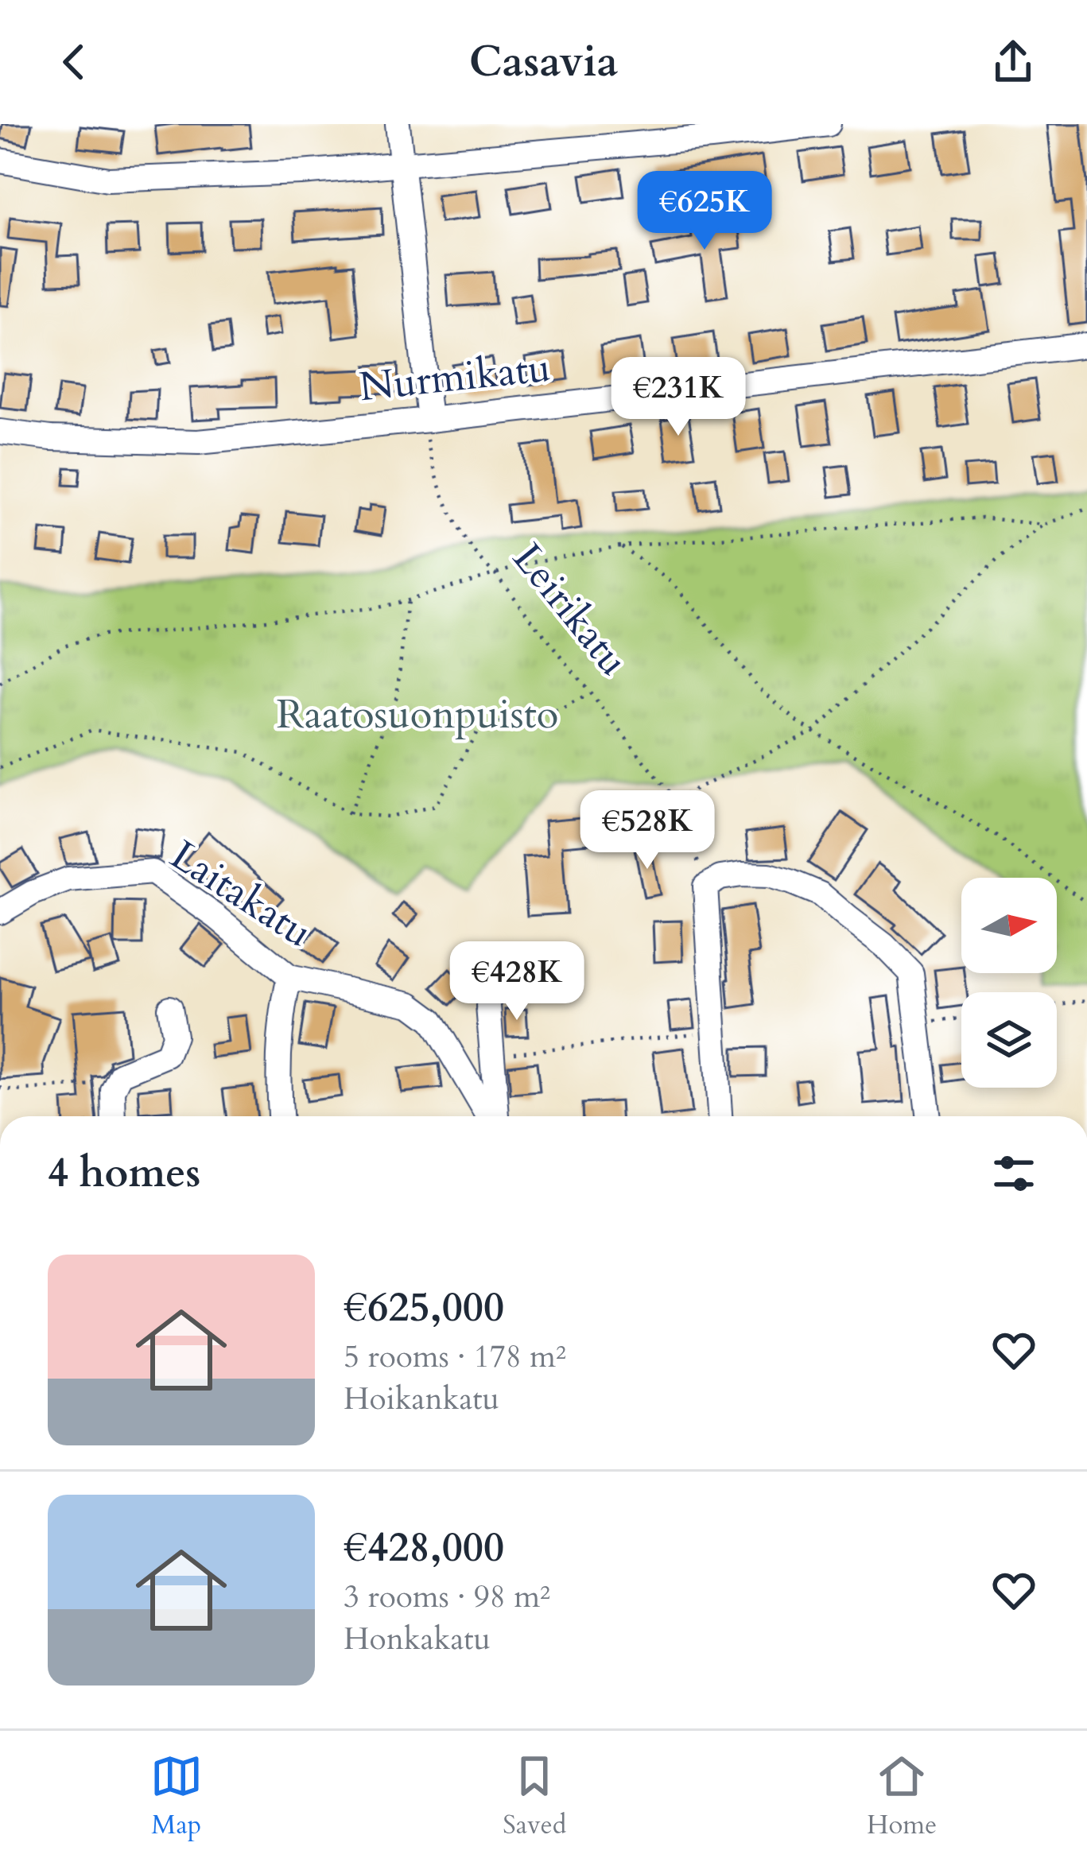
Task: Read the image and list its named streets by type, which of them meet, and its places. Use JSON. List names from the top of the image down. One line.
{"streets":{"street":["Nurmikatu","Laitakatu"],"path":["Leirikatu"]},"crossings":[["Nurmikatu","Leirikatu"]],"parks":["Raatosuonpuisto"],"north":"right","page":{"header":"Casavia","price":["€625K","€231K","€528K","€428K"],"heading":"4 homes","list":[{"name":"€625,000","note":"5 rooms · 178 m² · Hoikankatu"},{"name":"€428,000","note":"3 rooms · 98 m² · Honkakatu"}],"tabs":["Map","Saved","Home"]}}
